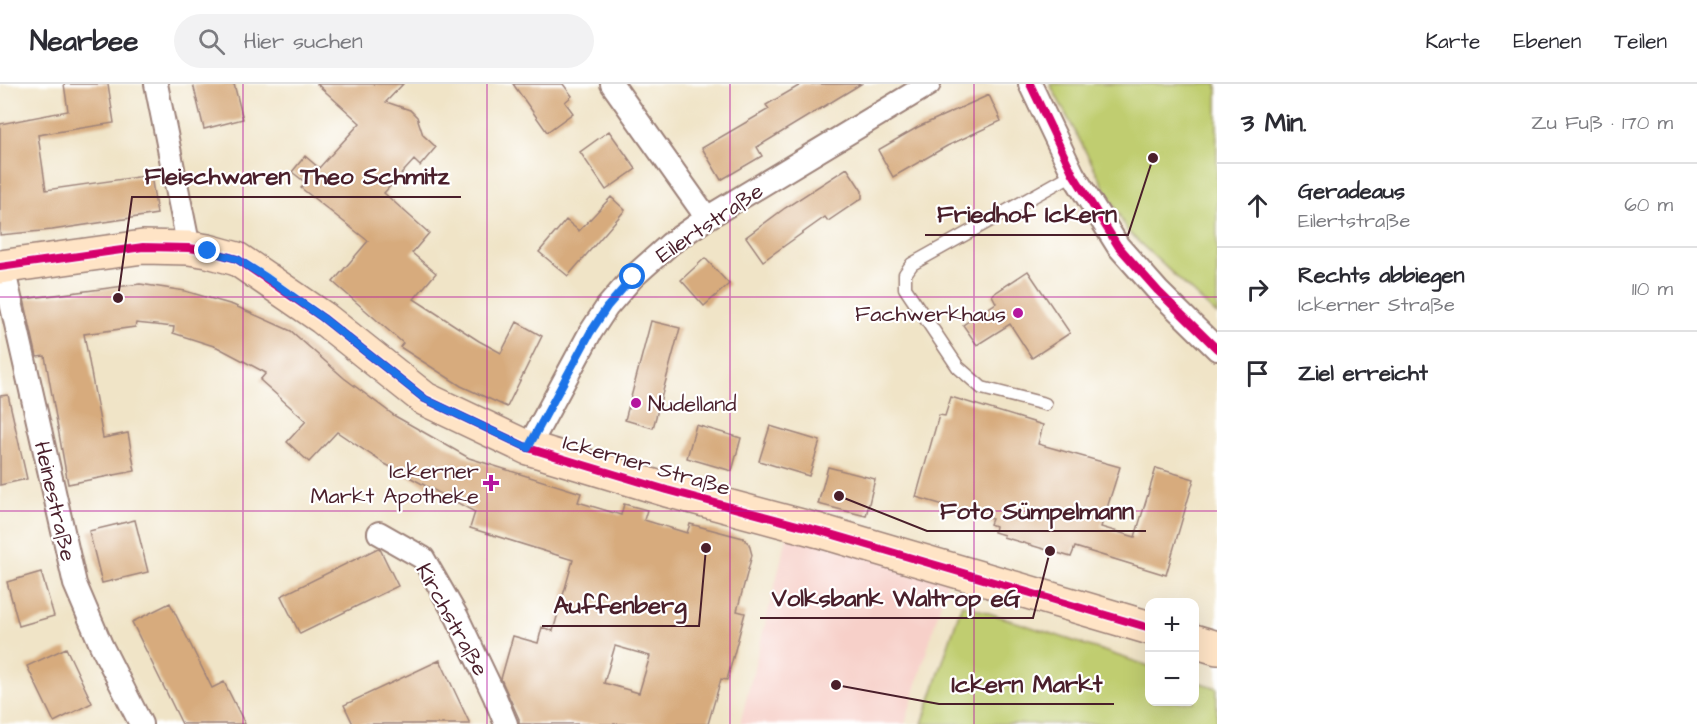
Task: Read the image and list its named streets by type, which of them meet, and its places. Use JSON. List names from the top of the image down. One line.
{"streets":{"main road":["Ickerner Straße"],"street":["Eilertstraße","Heinestraße","Kirchstraße"]},"crossings":[["Eilertstraße","Ickerner Straße"],["Ickerner Straße","Heinestraße"]],"places":{"other":["Friedhof Ickern","Fleischwaren Theo Schmitz","Fachwerkhaus","Nudelland","Foto Sümpelmann","Auffenberg","Volksbank Waltrop eG","Ickern Markt"],"health":["Ickerner Markt Apotheke"]},"page":{"header":"Nearbee","search":"Hier suchen","nav":["Karte","Ebenen","Teilen"],"heading":["3 Min.","Zu Fuß · 170 m"],"list":[["Geradeaus","Eilertstraße","60 m"],["Rechts abbiegen","Ickerner Straße","110 m"],"Ziel erreicht"],"map_buttons":["+","−"]}}
